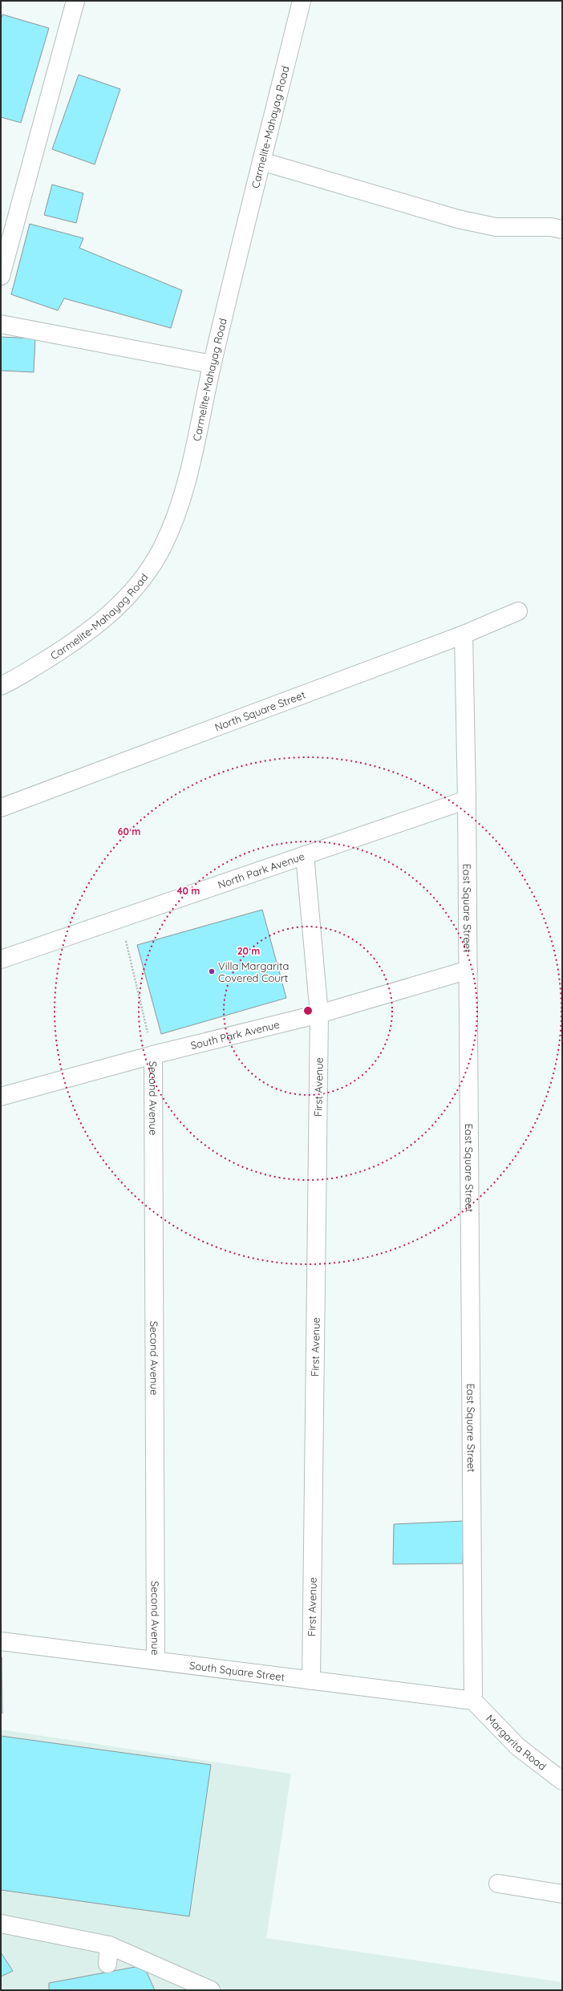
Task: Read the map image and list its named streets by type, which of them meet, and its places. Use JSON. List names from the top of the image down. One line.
{"streets":{"street":["Carmelite-Mahayag Road","North Square Street","North Park Avenue","East Square Street","South Park Avenue","First Avenue","Second Avenue","South Square Street","Margarita Road"]},"crossings":[["North Square Street","East Square Street"],["North Park Avenue","East Square Street"],["North Park Avenue","First Avenue"],["East Square Street","South Park Avenue"],["East Square Street","South Square Street"],["East Square Street","Margarita Road"],["South Park Avenue","First Avenue"],["South Park Avenue","Second Avenue"],["First Avenue","South Square Street"],["Second Avenue","South Square Street"],["South Square Street","Margarita Road"]],"places":["Villa Margarita Covered Court"],"rings":["60 m","40 m","20 m"]}
